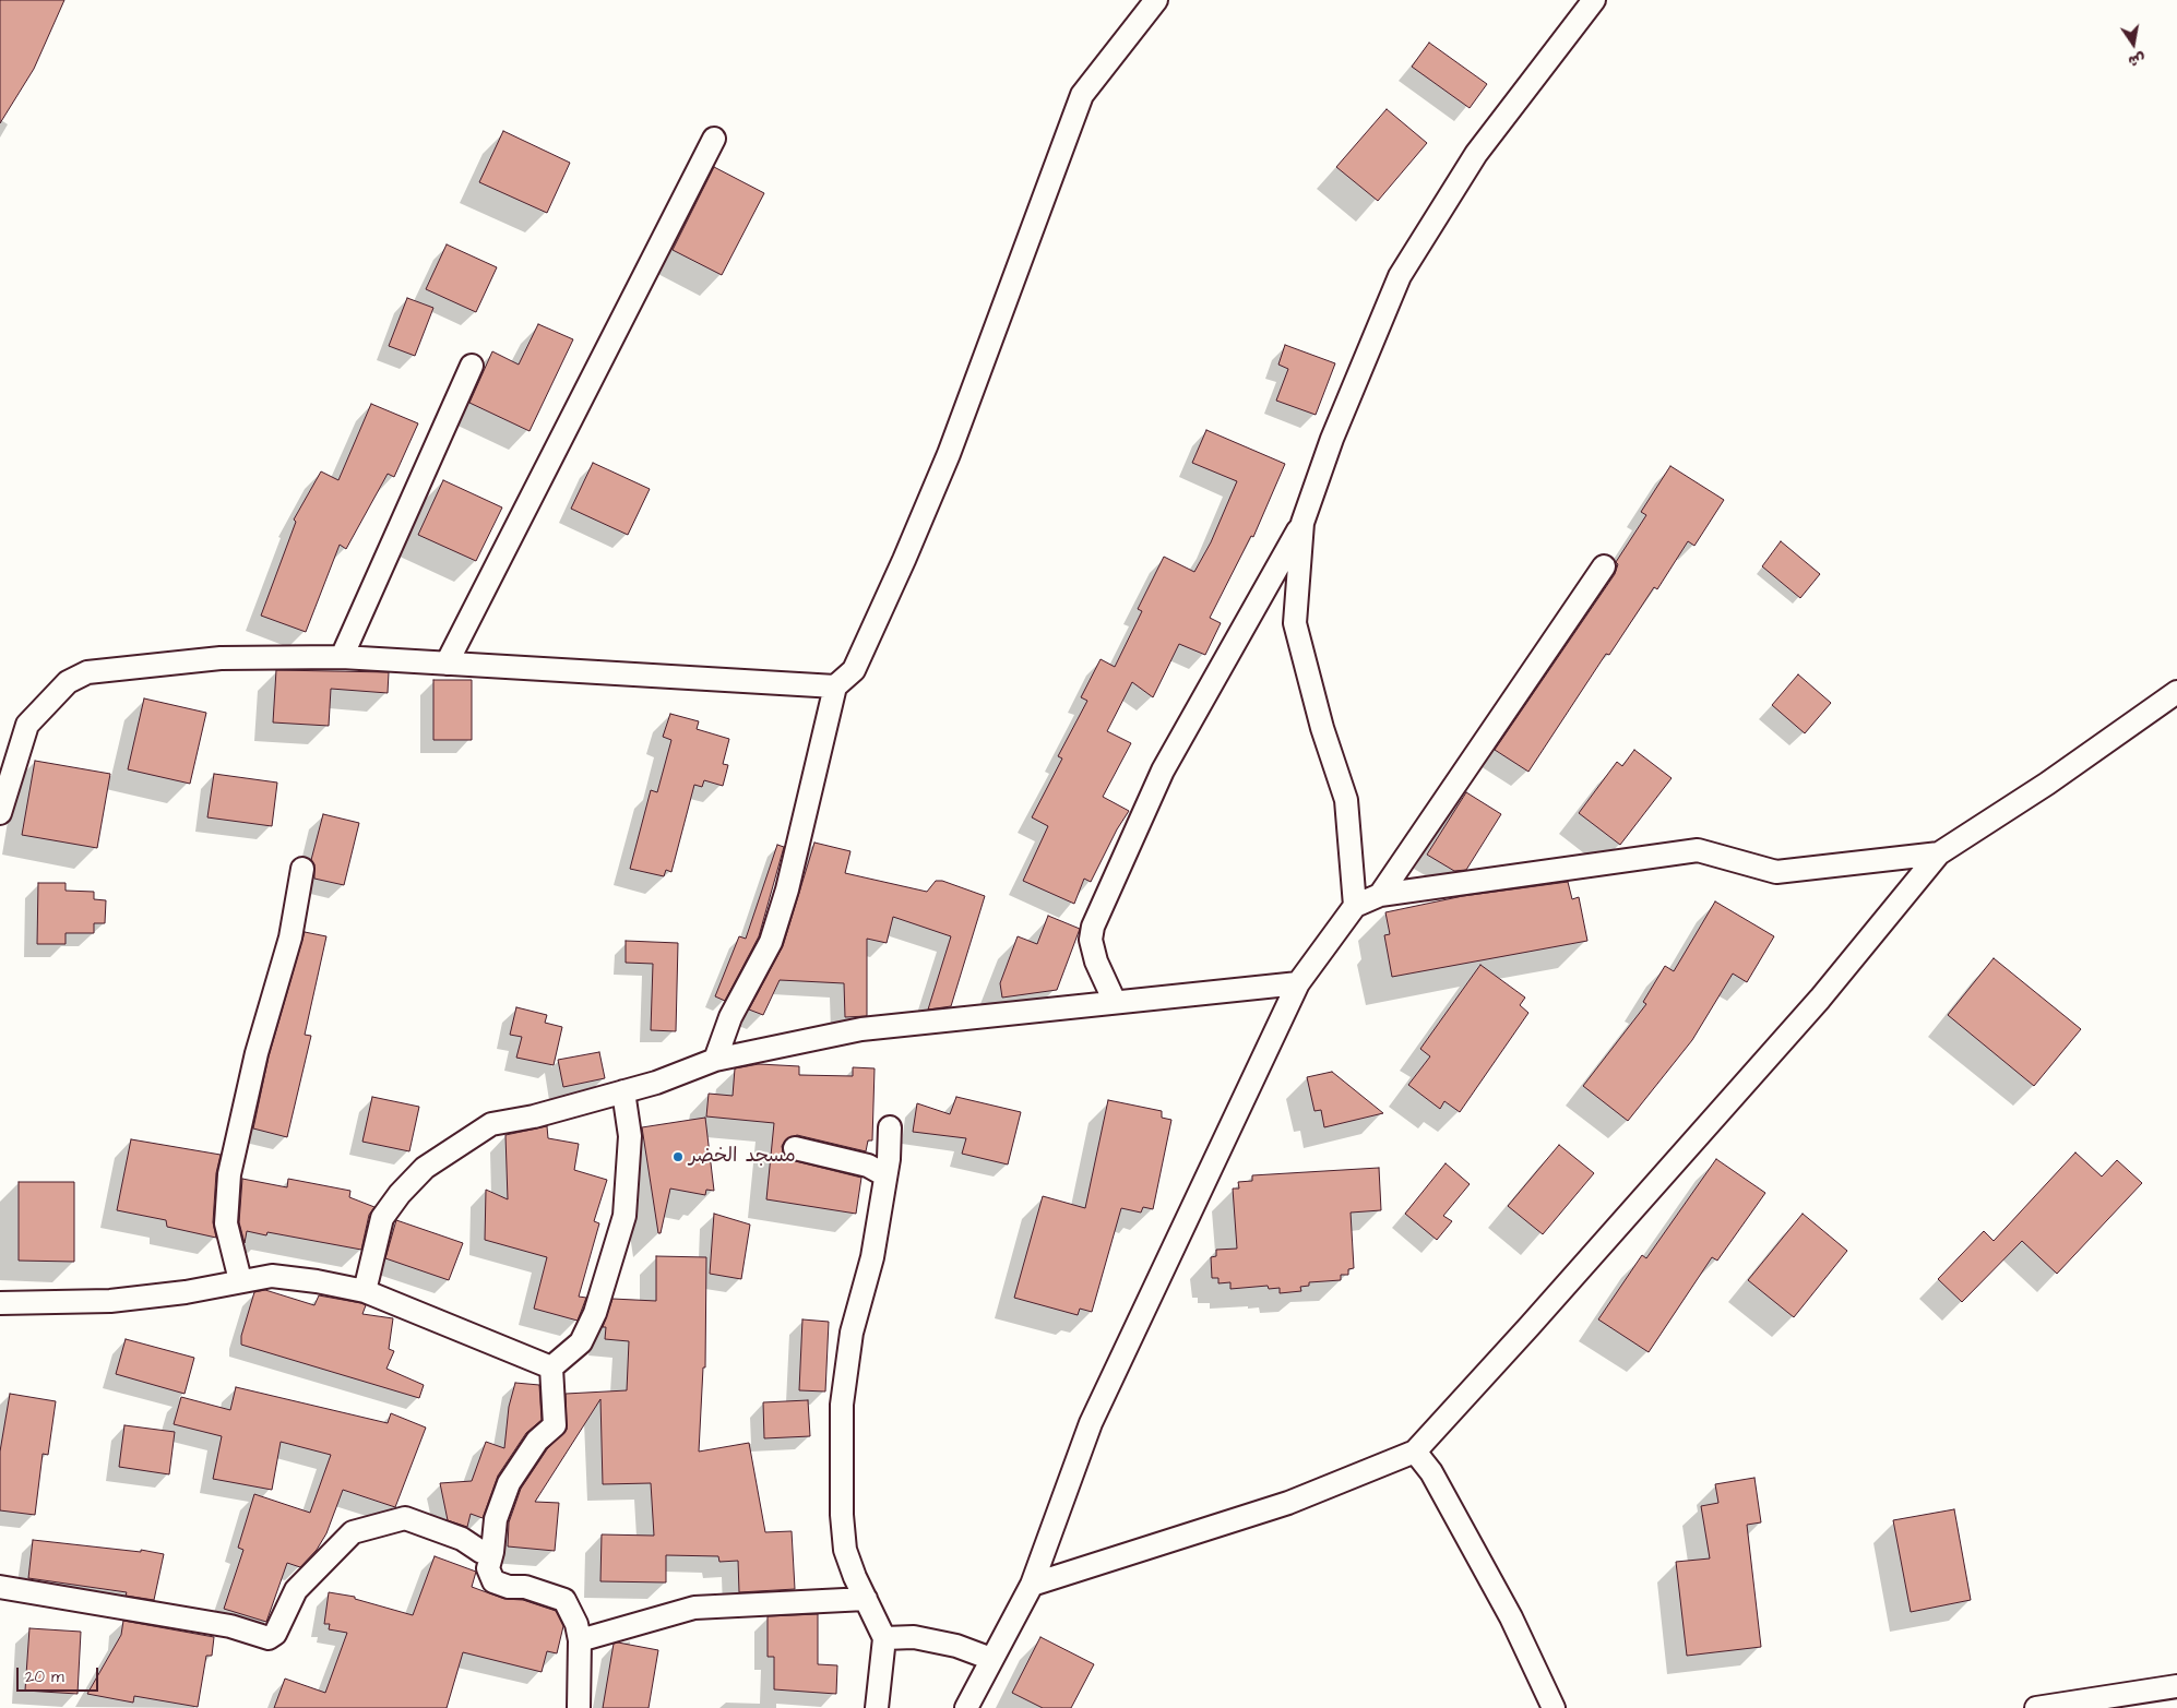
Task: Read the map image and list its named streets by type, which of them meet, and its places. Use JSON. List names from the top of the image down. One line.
{"places":["مسجد الخضر"],"scale_bar":"20 m","north":"bottom"}
